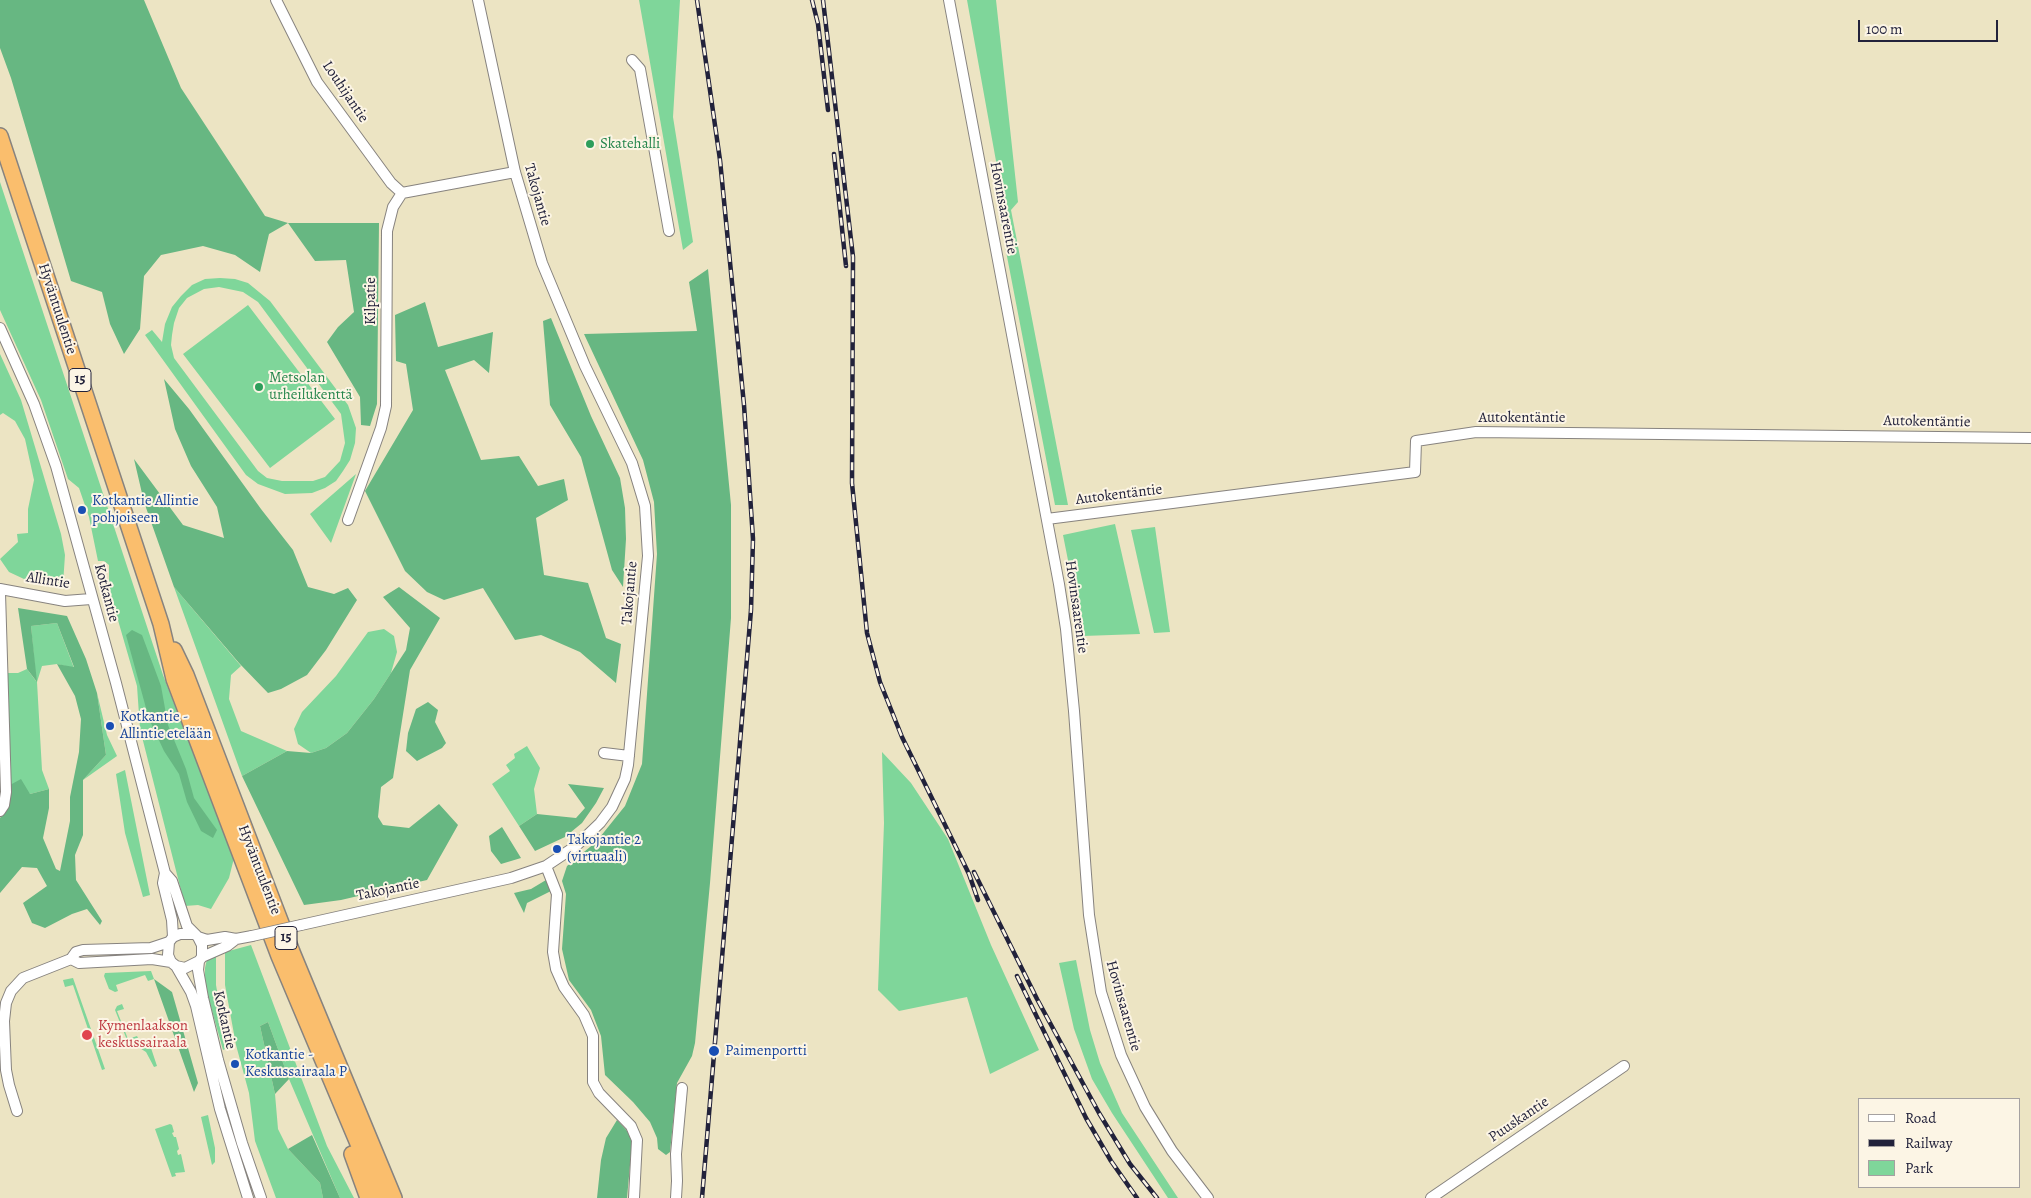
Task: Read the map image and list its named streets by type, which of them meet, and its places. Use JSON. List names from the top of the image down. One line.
{"streets":{"highway":["Hyväntuulentie","15"],"street":["Louhijantie","Takojantie","Hovinsaarentie","Kilpatie","Autokentäntie","Allintie","Kotkantie","Puuskantie"]},"crossings":[["Louhijantie","Kilpatie"],["Takojantie","Kotkantie"],["Hovinsaarentie","Autokentäntie"],["Allintie","Kotkantie"]],"places":["Skatehalli","Metsolan urheilukenttä","Kotkantie Allintie pohjoiseen","Kotkantie - Allintie etelään","Takojantie 2 (virtuaali)","Kymenlaakson keskussairaala","Paimenportti","Kotkantie - Keskussairaala P"],"legend":["Road","Railway","Park"],"scale_bar":"100 m"}
